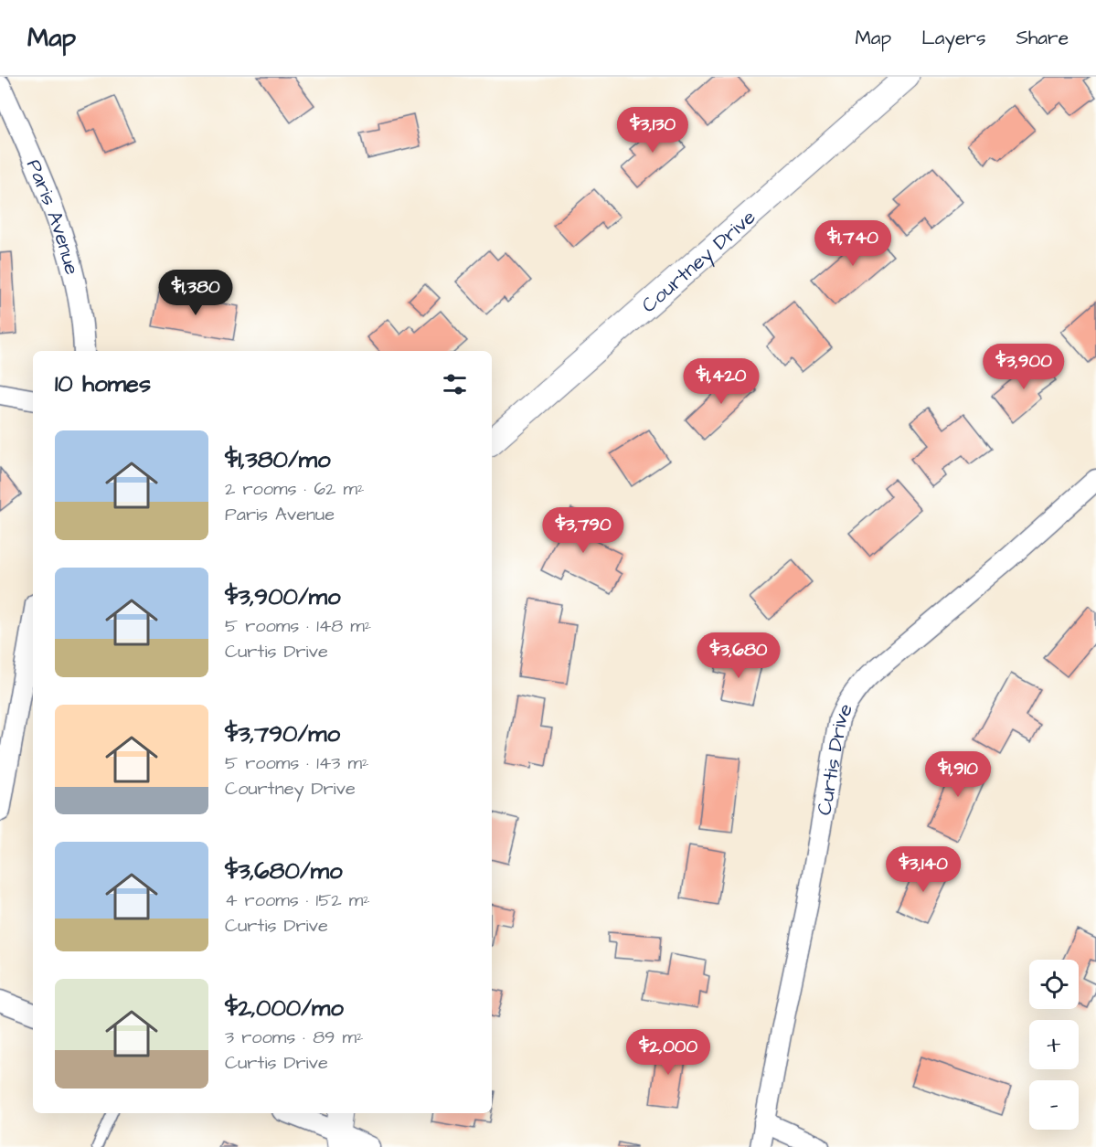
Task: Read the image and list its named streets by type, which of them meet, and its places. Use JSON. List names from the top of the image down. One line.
{"streets":{"street":["Paris Avenue","Courtney Drive","Curtis Drive"]},"page":{"header":"Map","nav":["Map","Layers","Share"],"price":["$3,130","$1,740","$1,380","$3,900","$1,420","$3,790","$3,680","$1,910","$3,140","$2,000"],"heading":"10 homes","list":[{"name":"$1,380/mo","note":"2 rooms · 62 m² · Paris Avenue"},{"name":"$3,900/mo","note":"5 rooms · 148 m² · Curtis Drive"},{"name":"$3,790/mo","note":"5 rooms · 143 m² · Courtney Drive"},{"name":"$3,680/mo","note":"4 rooms · 152 m² · Curtis Drive"},{"name":"$2,000/mo","note":"3 rooms · 89 m² · Curtis Drive"}],"map_buttons":["+","−"]}}
